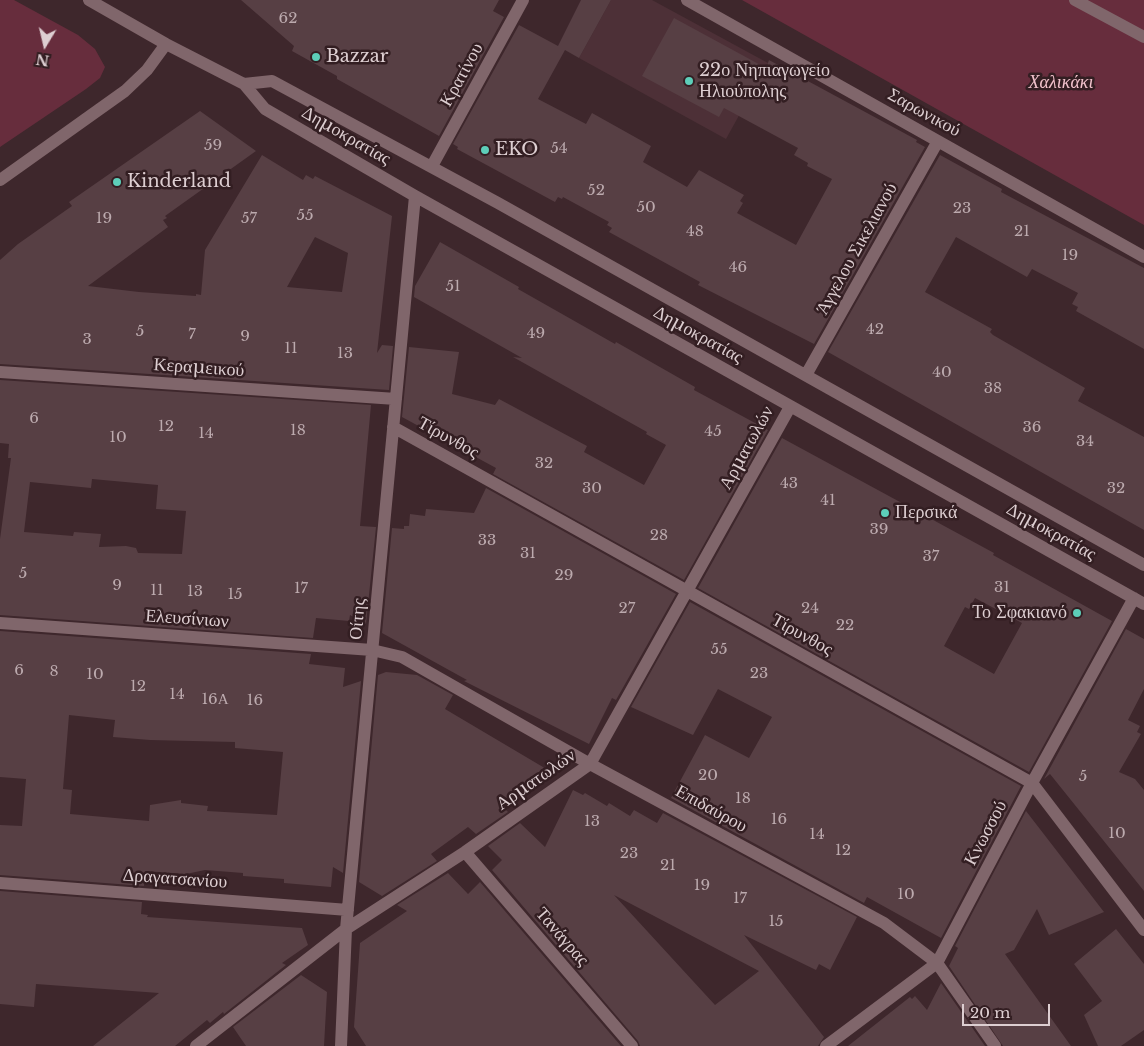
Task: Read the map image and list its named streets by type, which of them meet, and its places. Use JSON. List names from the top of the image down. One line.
{"streets":{"street":["Κρατίνου","Σαρωνικού","Δημοκρατίας","Άγγελου Σικελιανού","Κεραµεικού","Τίρυνθος","Αρματωλών","Ελευσίνιων","Οίτης","Επιδαύρου","Κνωσσού","Δραγατσανίου","Τανάγρας"]},"crossings":[["Κρατίνου","Δημοκρατίας"],["Σαρωνικού","Άγγελου Σικελιανού"],["Δημοκρατίας","Άγγελου Σικελιανού"],["Δημοκρατίας","Αρματωλών"],["Δημοκρατίας","Οίτης"],["Δημοκρατίας","Κνωσσού"],["Κεραµεικού","Οίτης"],["Τίρυνθος","Αρματωλών"],["Τίρυνθος","Οίτης"],["Τίρυνθος","Κνωσσού"],["Αρματωλών","Οίτης"],["Αρματωλών","Επιδαύρου"],["Αρματωλών","Τανάγρας"],["Ελευσίνιων","Οίτης"],["Ελευσίνιων","Επιδαύρου"],["Οίτης","Επιδαύρου"],["Οίτης","Δραγατσανίου"],["Επιδαύρου","Κνωσσού"]],"parks":["Χαλικάκι"],"places":["Bazzar","22ο Νηπιαγωγείο Ηλιούπολης","EKO","Kinderland","Περσικά","Το Σφακιανό"],"house_numbers":["62","59","54","52","50","23","55","19","57","48","21","19","46","51","42","5","49","7","9","3","11","13","40","38","6","12","36","18","45","14","10","34","32","43","30","32","41","39","28","33","31","37","5","29","9","31","17","11","13","15","27","24","22","55","6","8","23","10","12","14","16Α","16","20","5","18","16","13","10","14","12","23","21","19","10","17","15"],"scale_bar":"20 m","north":"bottom"}
